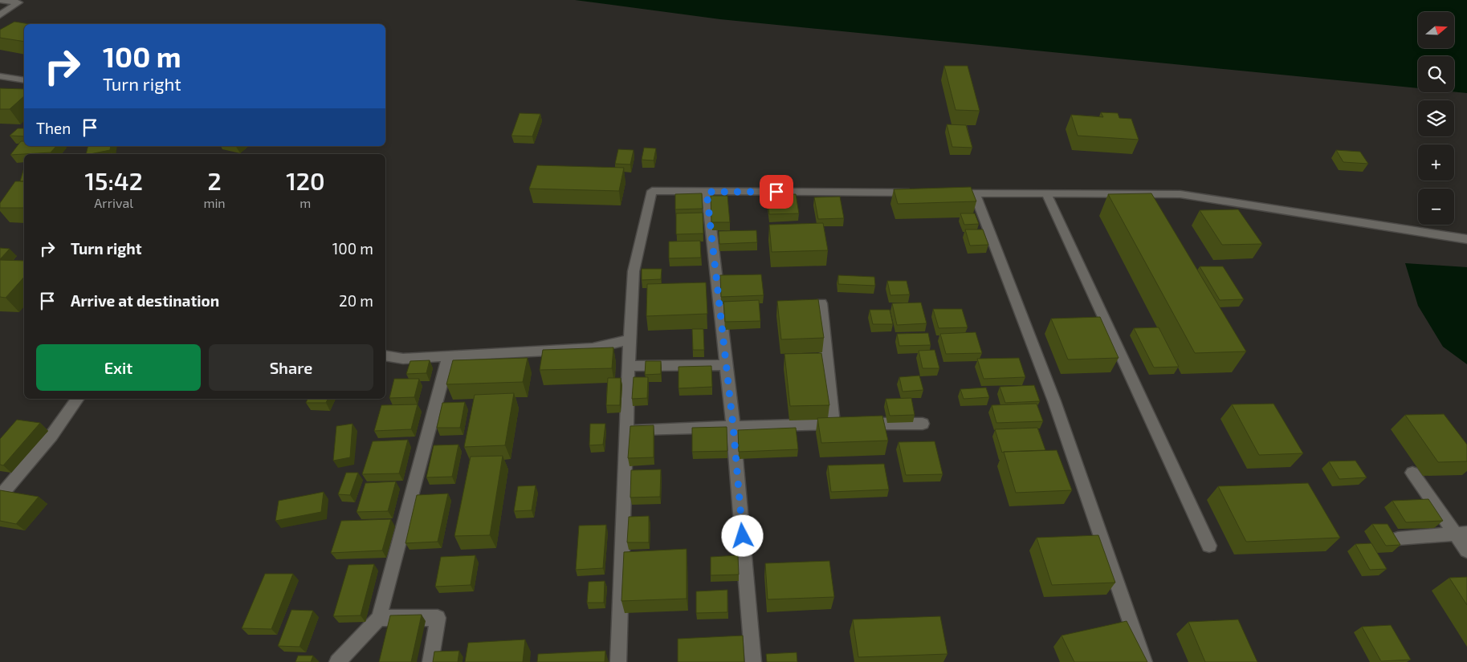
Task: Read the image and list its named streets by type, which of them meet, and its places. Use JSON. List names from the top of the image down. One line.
{"north":"right","page":{"map_buttons":["+","−"],"turn":["100 m","Turn right"],"then":"Then","eta":["15:42","Arrival","2","min","120","m"],"list":[{"name":"Turn right","value":"100 m"},{"name":"Arrive at destination","value":"20 m"}],"buttons":["Exit","Share"]}}
